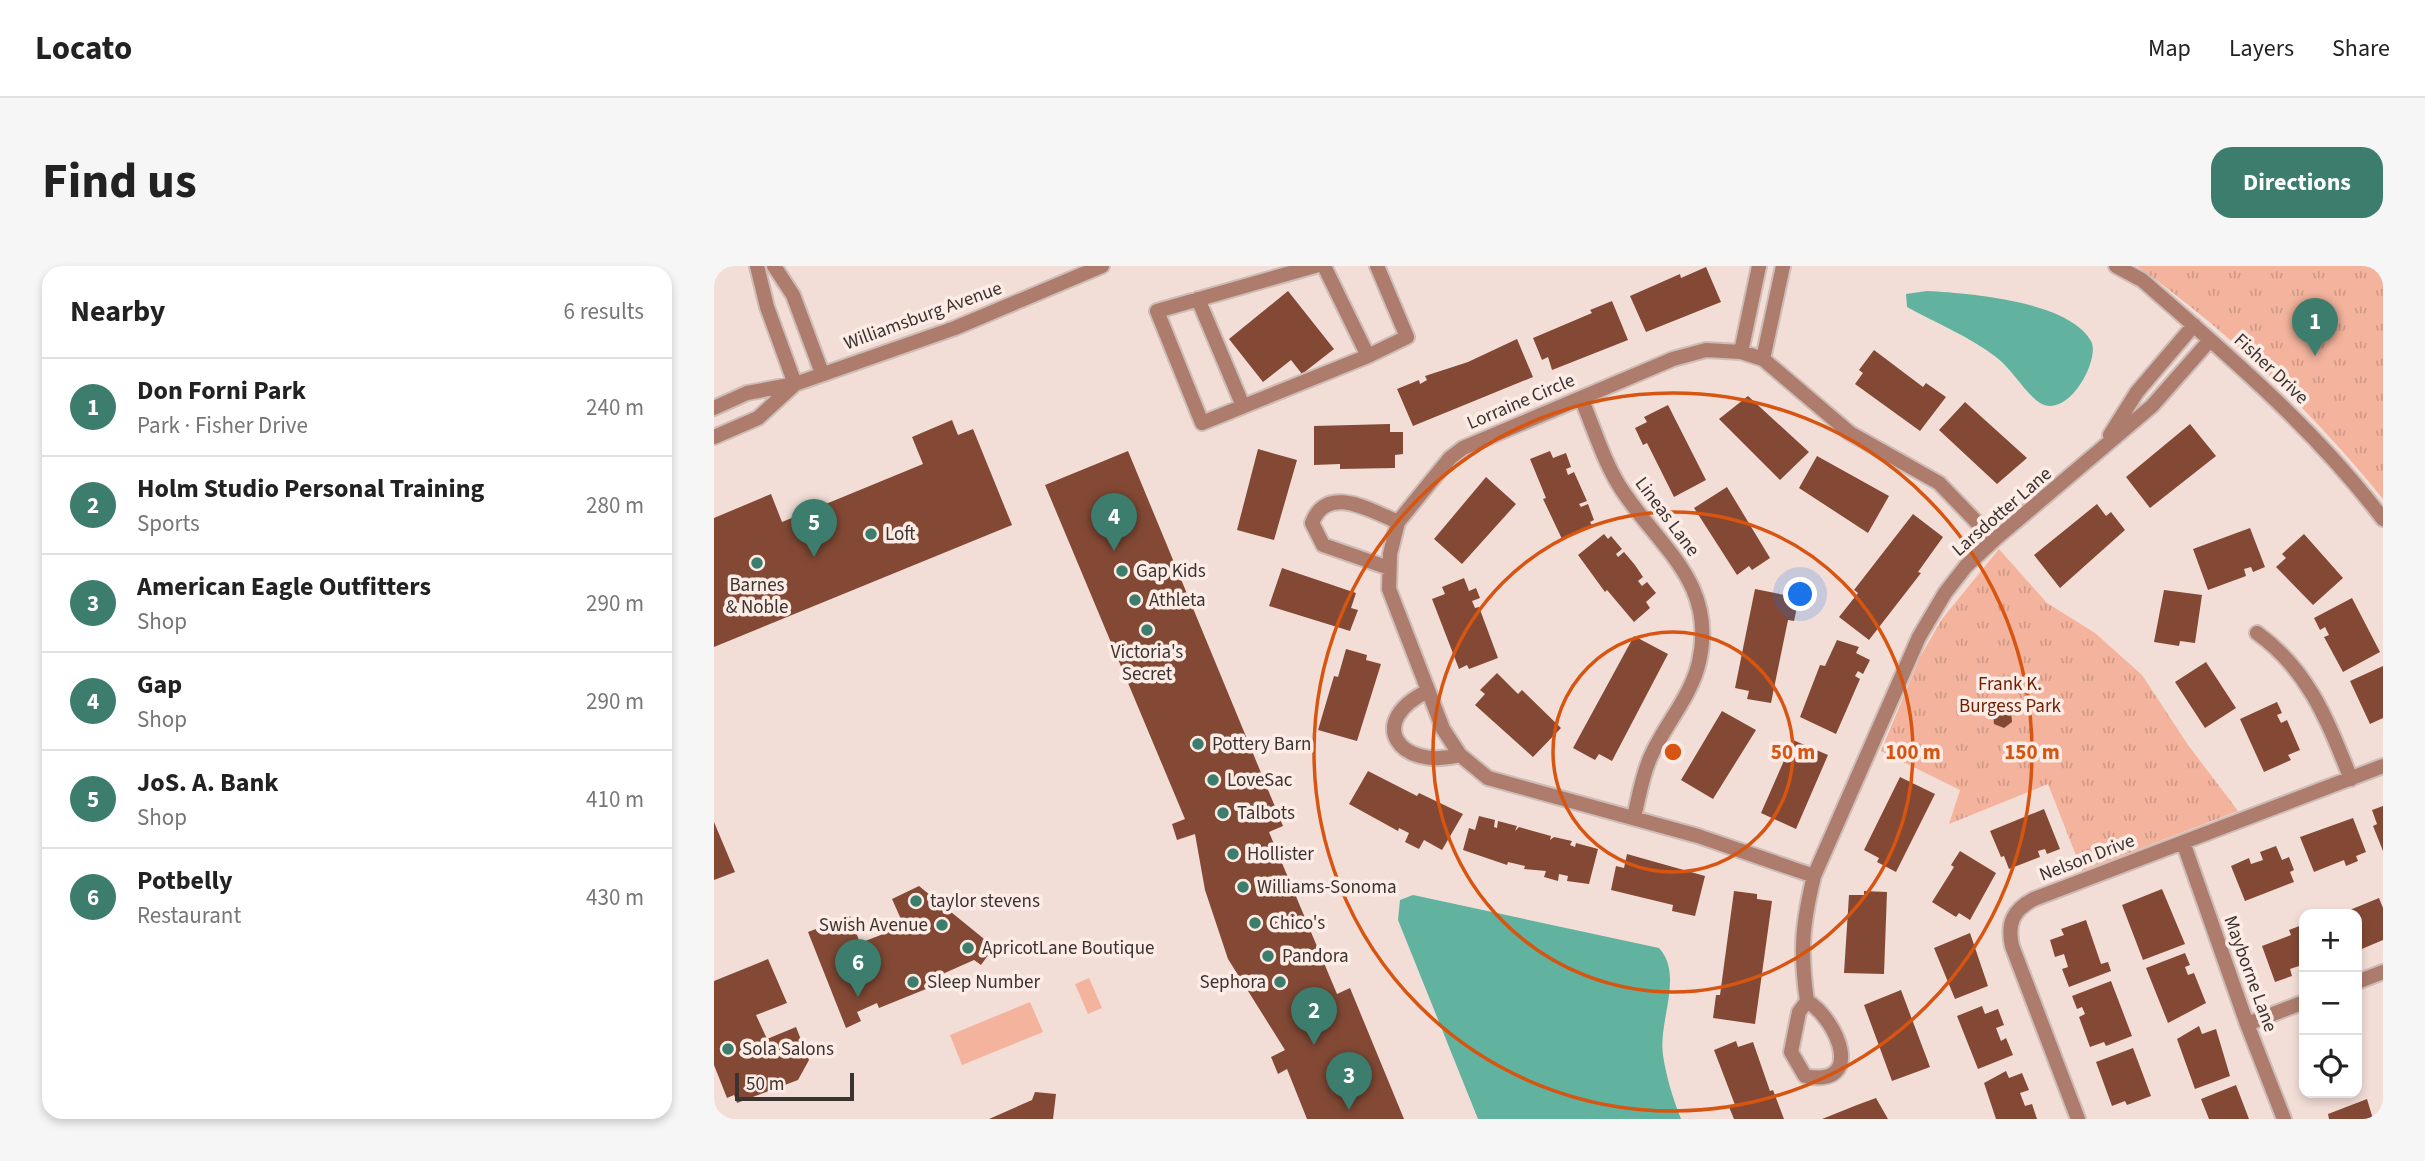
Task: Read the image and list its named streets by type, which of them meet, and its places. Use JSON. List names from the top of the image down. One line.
{"streets":{"street":["Williamsburg Avenue","Fisher Drive","Lorraine Circle","Larsdotter Lane","Lineas Lane","Nelson Drive","Mayborne Lane"]},"crossings":[["Fisher Drive","Larsdotter Lane"],["Lorraine Circle","Larsdotter Lane"],["Lorraine Circle","Lineas Lane"],["Nelson Drive","Mayborne Lane"]],"parks":["Frank K. Burgess Park"],"places":["Loft","Barnes & Noble","Gap Kids","Athleta","Victoria's Secret","Pottery Barn","LoveSac","Talbots","Hollister","Williams-Sonoma","taylor stevens","Chico's","Swish Avenue","ApricotLane Boutique","Pandora","Sleep Number","Sephora","Sola Salons"],"scale_bar":"50 m","page":{"header":"Locato","nav":["Map","Layers","Share"],"title":"Find us","buttons":"Directions","heading":["Nearby","6 results"],"pins":["1","4","5","6","2","3"],"list":[{"mark":"1","name":"Don Forni Park","note":"Park · Fisher Drive","value":"240 m"},{"mark":"2","name":"Holm Studio Personal Training","note":"Sports","value":"280 m"},{"mark":"3","name":"American Eagle Outfitters","note":"Shop","value":"290 m"},{"mark":"4","name":"Gap","note":"Shop","value":"290 m"},{"mark":"5","name":"JoS. A. Bank","note":"Shop","value":"410 m"},{"mark":"6","name":"Potbelly","note":"Restaurant","value":"430 m"}],"map_buttons":["+","−"],"scale":"50 m"},"rings":["50 m","100 m","150 m"]}
